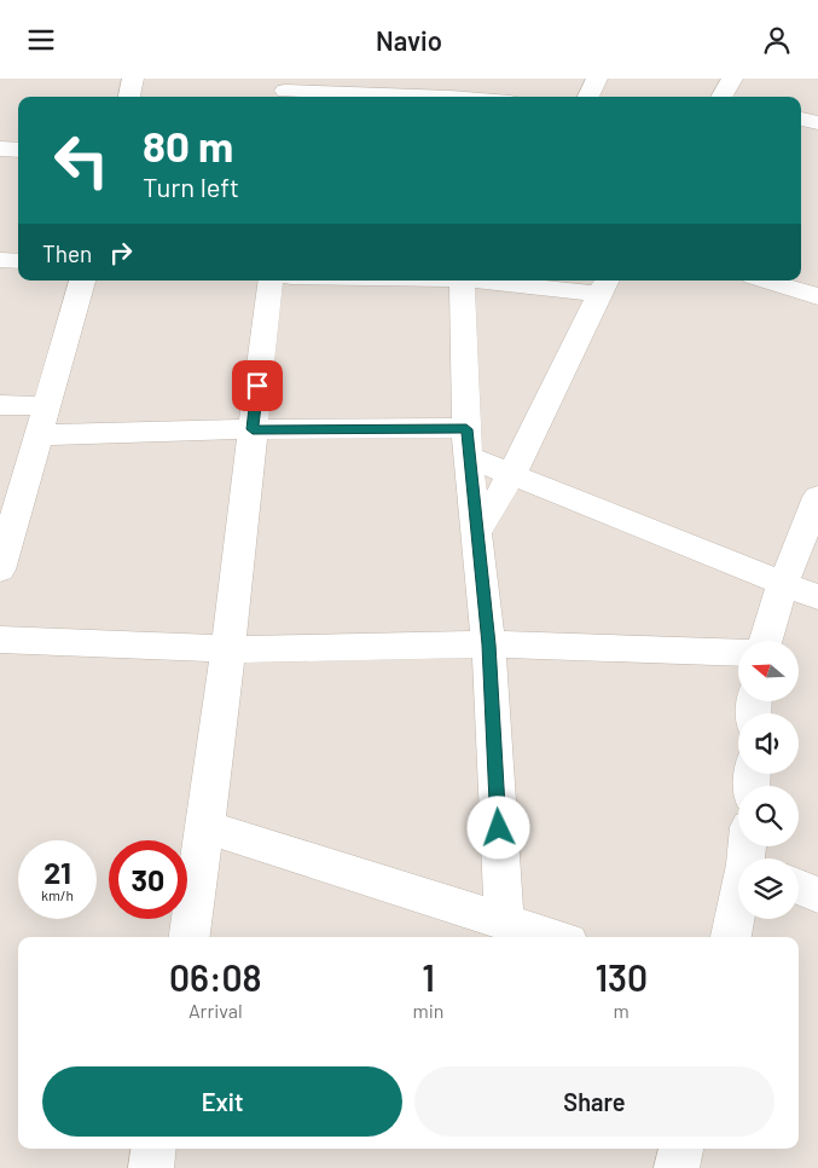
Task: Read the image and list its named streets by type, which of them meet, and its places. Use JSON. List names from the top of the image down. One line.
{"north":"left","page":{"header":"Navio","turn":["80 m","Turn left"],"then":"Then","speed":"21 km/h","limit":"30","eta":["06:08","Arrival","1","min","130","m"],"buttons":["Exit","Share"]}}
